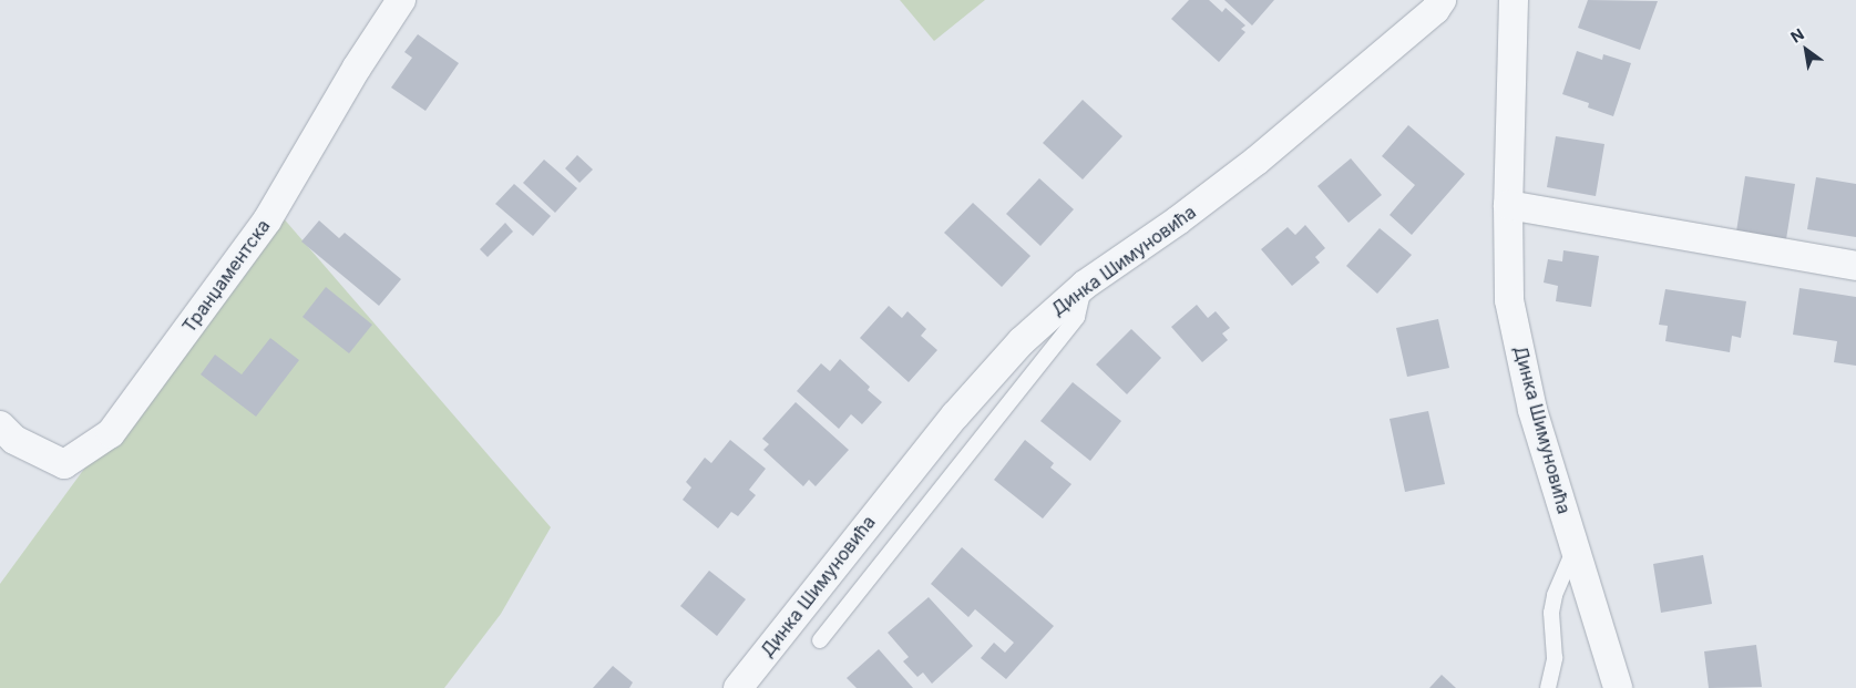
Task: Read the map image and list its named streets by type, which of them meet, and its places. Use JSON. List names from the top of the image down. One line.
{"streets":{"street":["Динка Шимуновића","Транџаментска"]},"north":"top left"}
